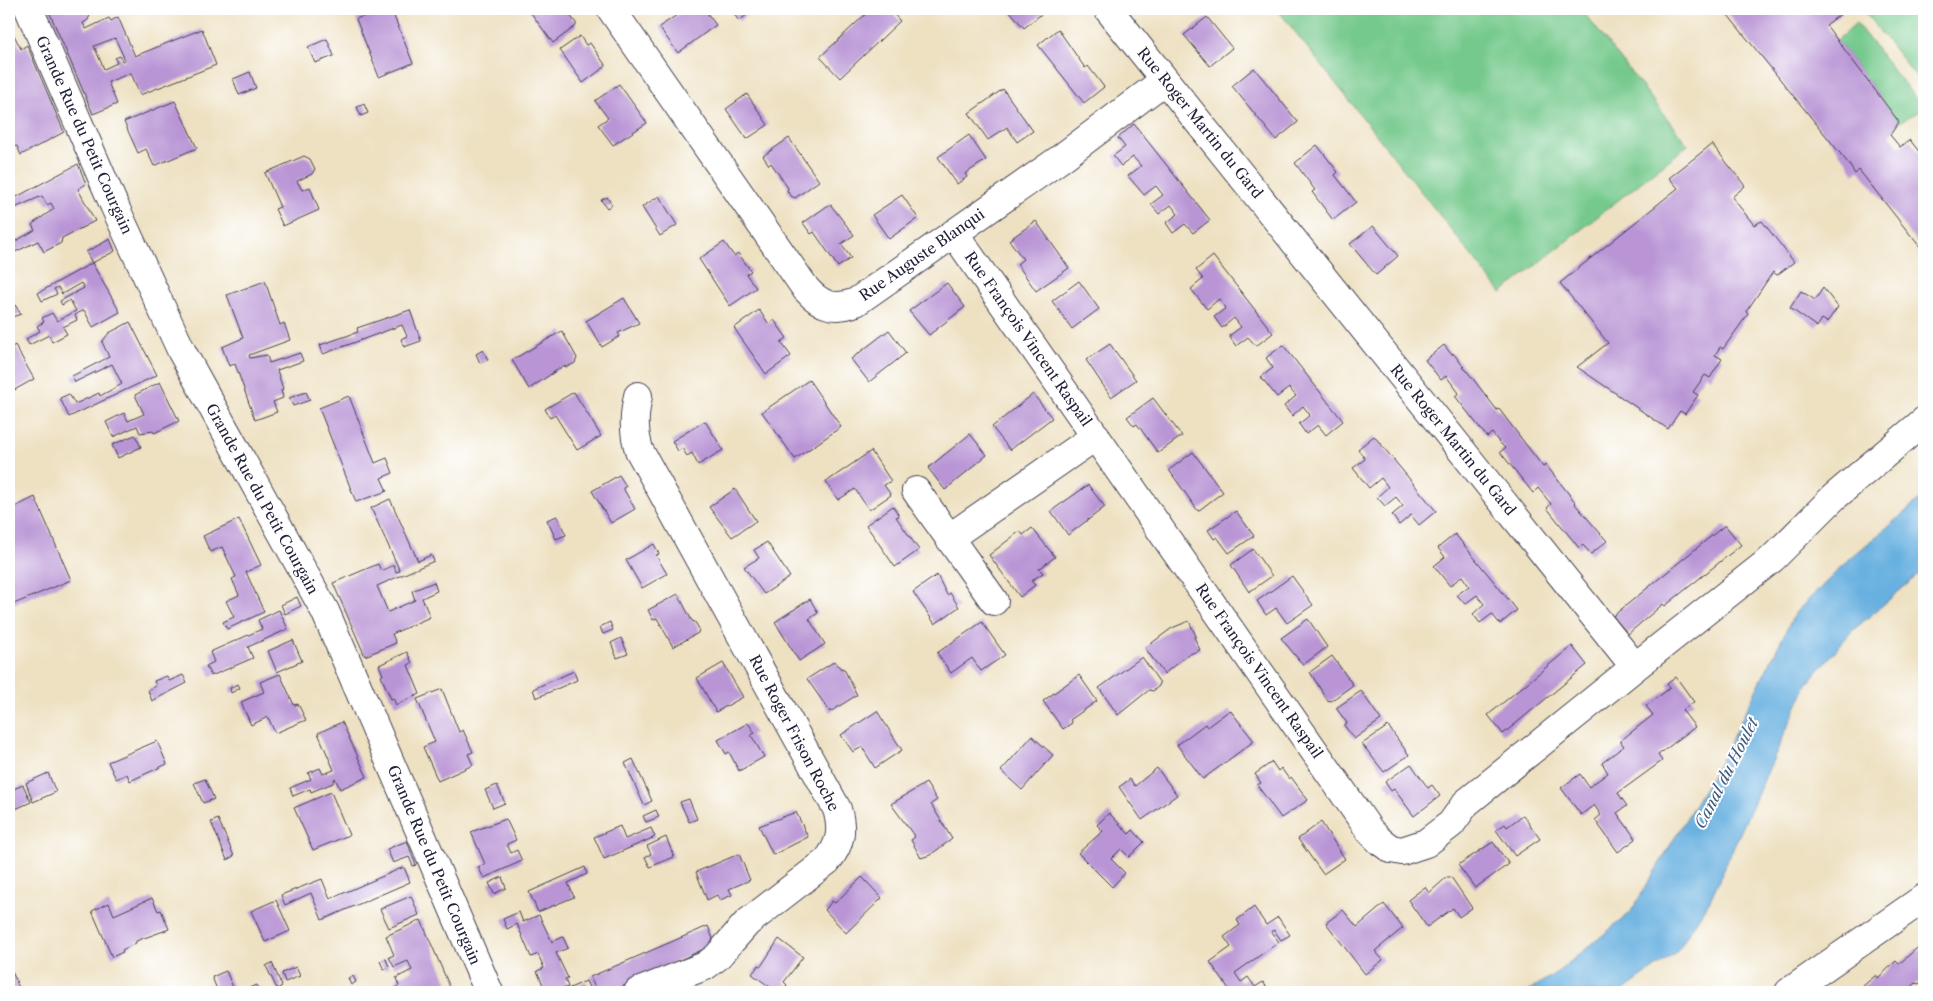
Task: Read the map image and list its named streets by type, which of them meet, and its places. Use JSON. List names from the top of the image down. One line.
{"streets":{"street":["Rue Roger Martin du Gard","Grande Rue du Petit Courgain","Rue Auguste Blanqui","Rue François Vincent Raspail","Rue Roger Frison Roche"]},"crossings":[["Rue Roger Martin du Gard","Rue Auguste Blanqui"],["Rue Roger Martin du Gard","Rue François Vincent Raspail"],["Rue Auguste Blanqui","Rue François Vincent Raspail"]],"water":["Canal du Houlet"]}
